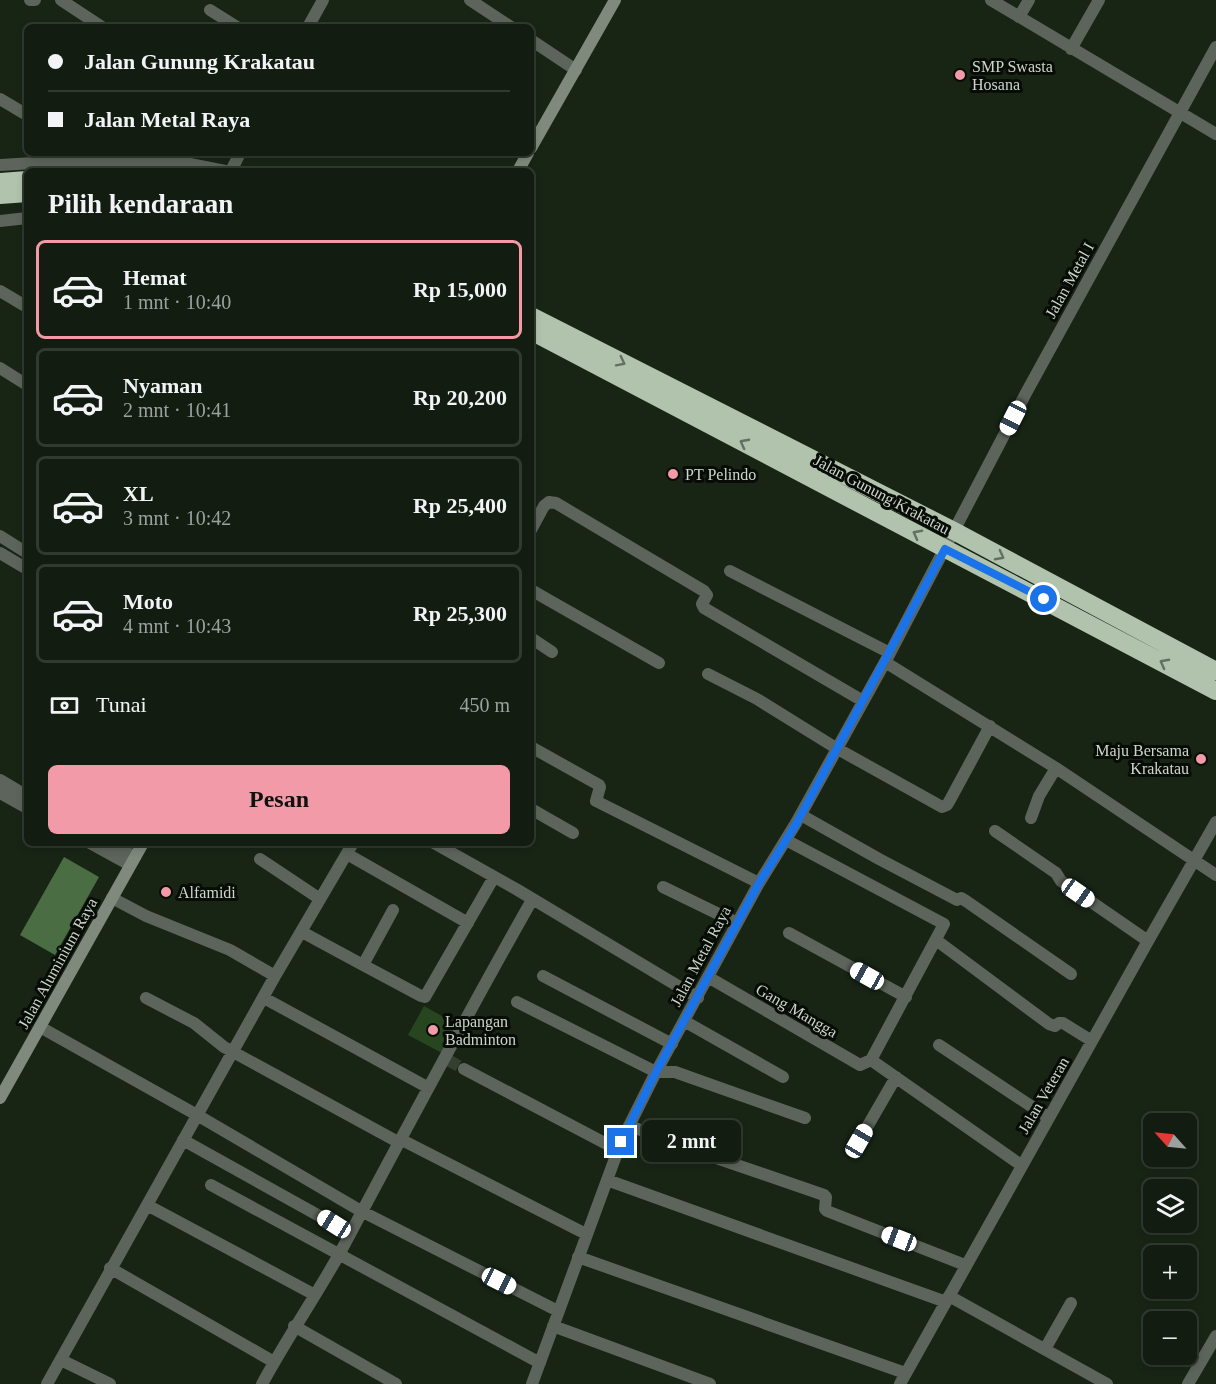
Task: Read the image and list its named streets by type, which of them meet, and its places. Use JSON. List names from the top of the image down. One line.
{"streets":{"highway":["Jalan Gunung Krakatau"],"main road":["Jalan Aluminium Raya"],"street":["Jalan Metal I","Jalan Metal Raya","Gang Mangga","Jalan Veteran"]},"crossings":[["Jalan Metal I","Jalan Gunung Krakatau"],["Jalan Metal I","Jalan Metal Raya"],["Jalan Gunung Krakatau","Jalan Metal Raya"],["Jalan Metal Raya","Gang Mangga"]],"places":["SMP Swasta Hosana","PT Pelindo","Maju Bersama Krakatau","Alfamidi","Lapangan Badminton"],"north":"top left","page":{"banner":["Jalan Gunung Krakatau","Jalan Metal Raya"],"heading":"Pilih kendaraan","list":[{"name":"Hemat","note":"1 mnt · 10:40","value":"Rp 15,000"},{"name":"Nyaman","note":"2 mnt · 10:41","value":"Rp 20,200"},{"name":"XL","note":"3 mnt · 10:42","value":"Rp 25,400"},{"name":"Moto","note":"4 mnt · 10:43","value":"Rp 25,300"}],"pay":["Tunai","450 m"],"buttons":"Pesan","map_buttons":["+","−"],"bubble":"2 mnt"}}
